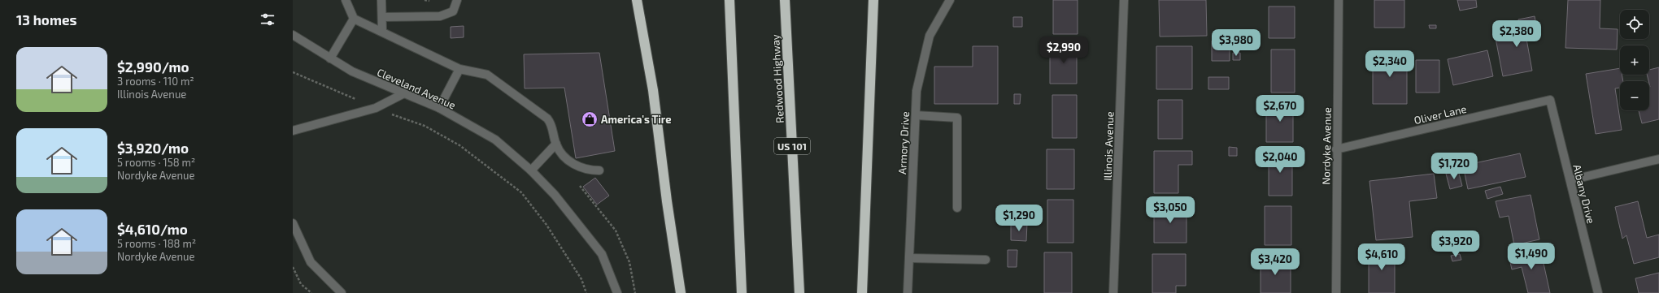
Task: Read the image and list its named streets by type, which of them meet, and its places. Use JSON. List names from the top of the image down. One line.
{"streets":{"highway":["Redwood Highway","US 101"],"street":["Cleveland Avenue","Oliver Lane","Armory Drive","Illinois Avenue","Nordyke Avenue","Albany Drive"]},"crossings":[["Oliver Lane","Nordyke Avenue"],["Oliver Lane","Albany Drive"]],"places":{"shop":["America's Tire"]},"page":{"heading":"13 homes","map_buttons":["+","−"],"price":["$2,380","$3,980","$2,990","$2,340","$2,670","$2,040","$1,720","$3,050","$1,290","$3,920","$1,490","$4,610","$3,420"],"list":[{"name":"$2,990/mo","note":"3 rooms · 110 m² · Illinois Avenue"},{"name":"$3,920/mo","note":"5 rooms · 158 m² · Nordyke Avenue"},{"name":"$4,610/mo","note":"5 rooms · 188 m² · Nordyke Avenue"}]}}
